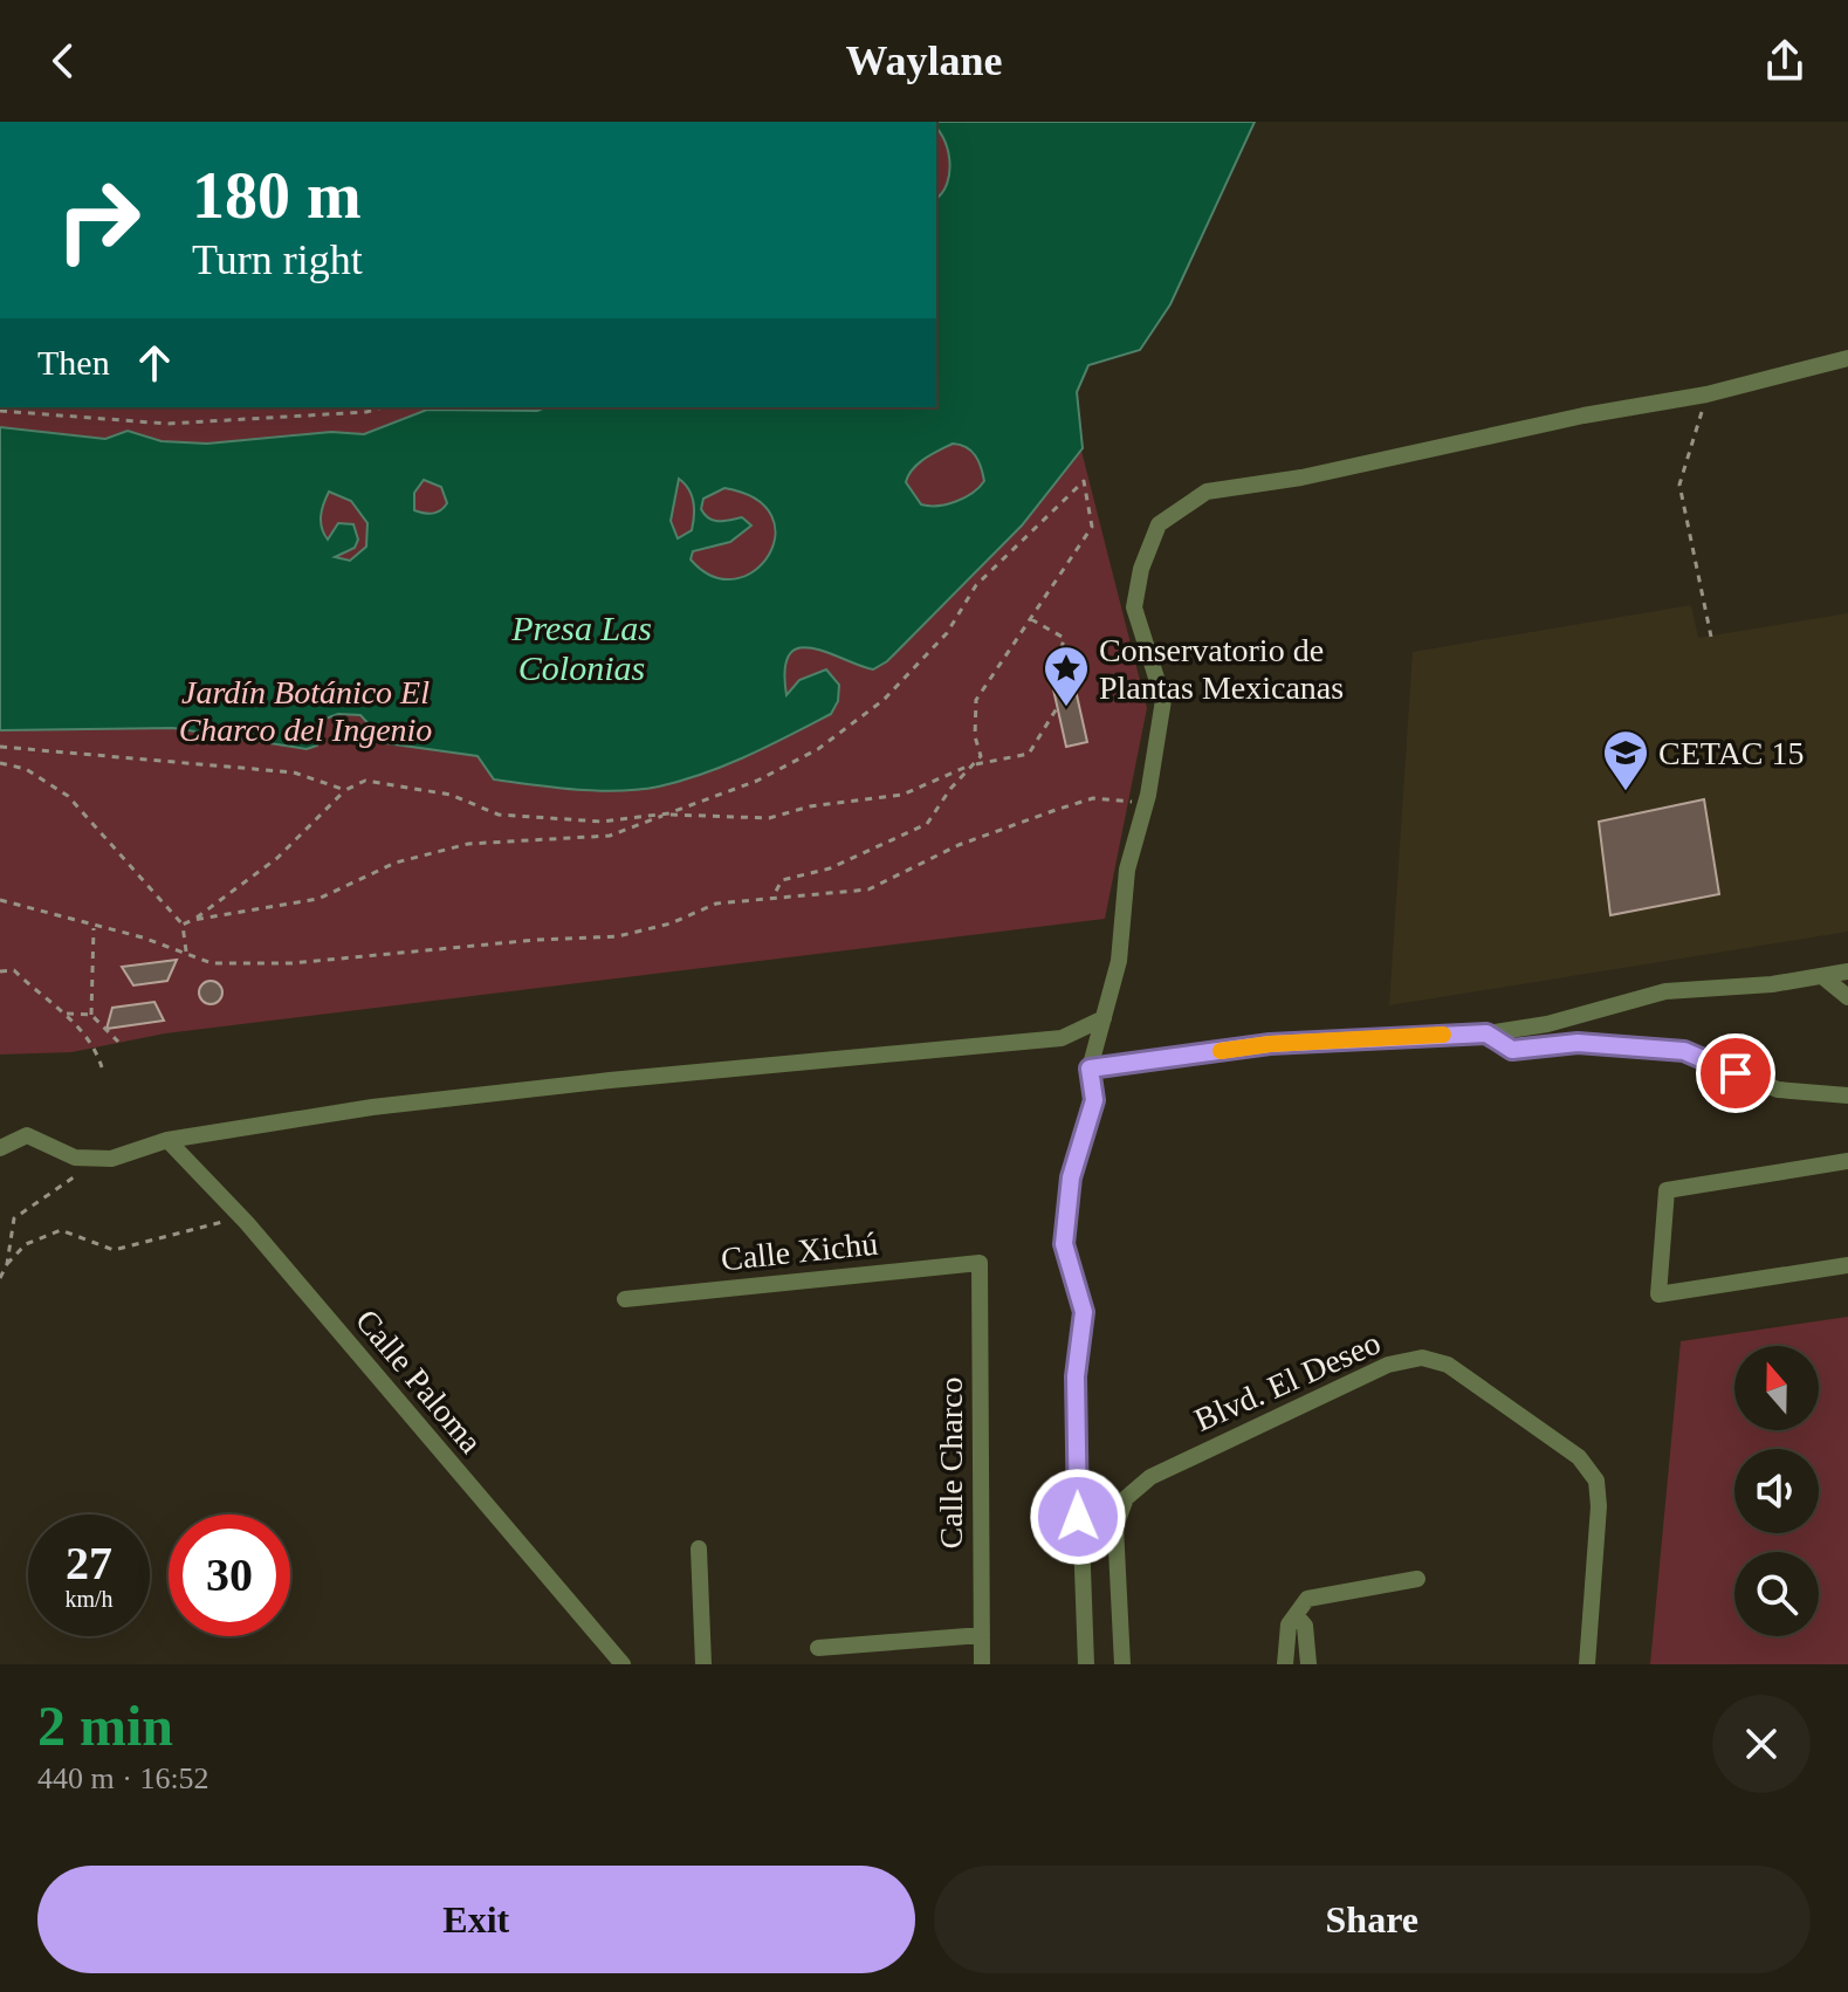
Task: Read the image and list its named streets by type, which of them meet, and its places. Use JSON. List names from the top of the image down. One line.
{"streets":{"street":["Calle Xichú","Calle Paloma","Blvd. El Deseo","Calle Charco"]},"crossings":[["Calle Xichú","Calle Charco"]],"water":["Presa Las Colonias"],"parks":["Jardín Botánico El Charco del Ingenio"],"places":{"place":["Conservatorio de Plantas Mexicanas"],"school or university":["CETAC 15"]},"north":"top","page":{"header":"Waylane","turn":["180 m","Turn right"],"then":"Then","speed":"27 km/h","limit":"30","heading":["2 min","440 m · 16:52"],"buttons":["Exit","Share"]}}
